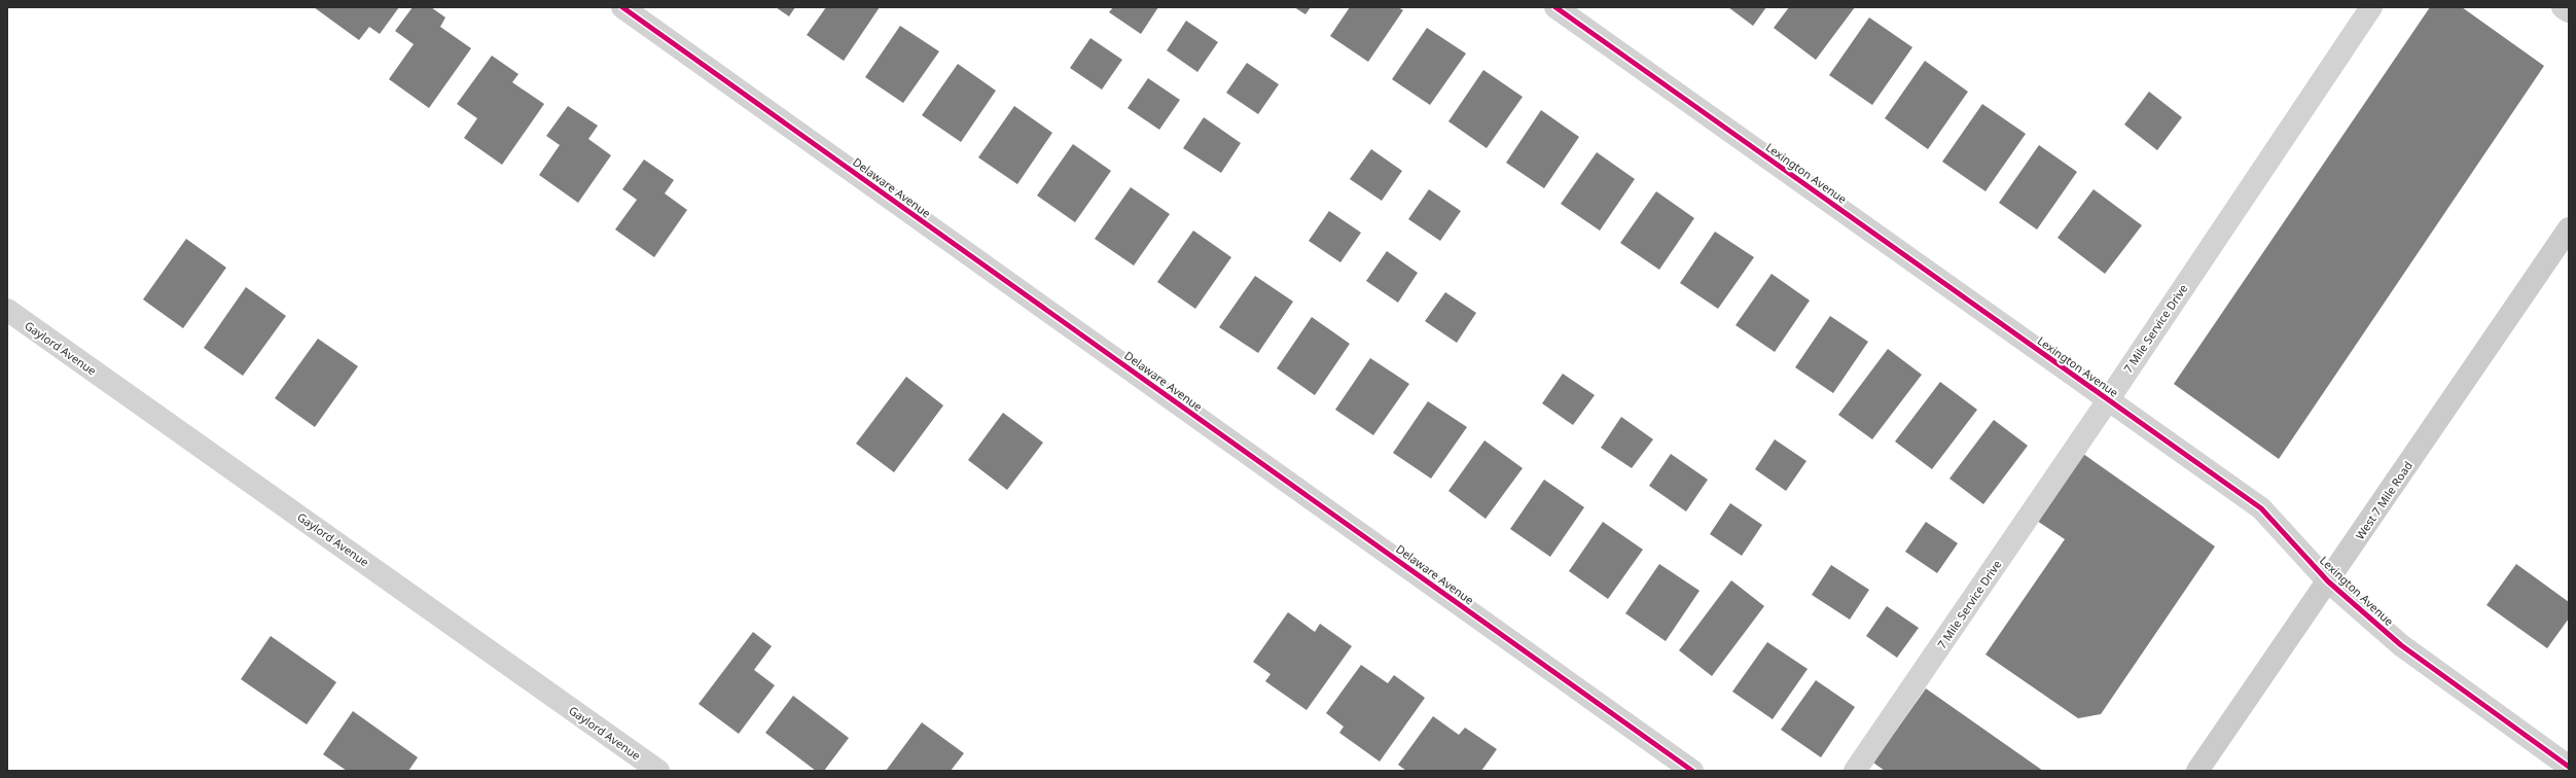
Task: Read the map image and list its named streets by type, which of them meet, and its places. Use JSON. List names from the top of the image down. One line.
{"streets":{"main road":["West 7 Mile Road"],"street":["Lexington Avenue","Delaware Avenue","7 Mile Service Drive","Gaylord Avenue"]},"crossings":[["Lexington Avenue","7 Mile Service Drive"],["Lexington Avenue","West 7 Mile Road"]]}
